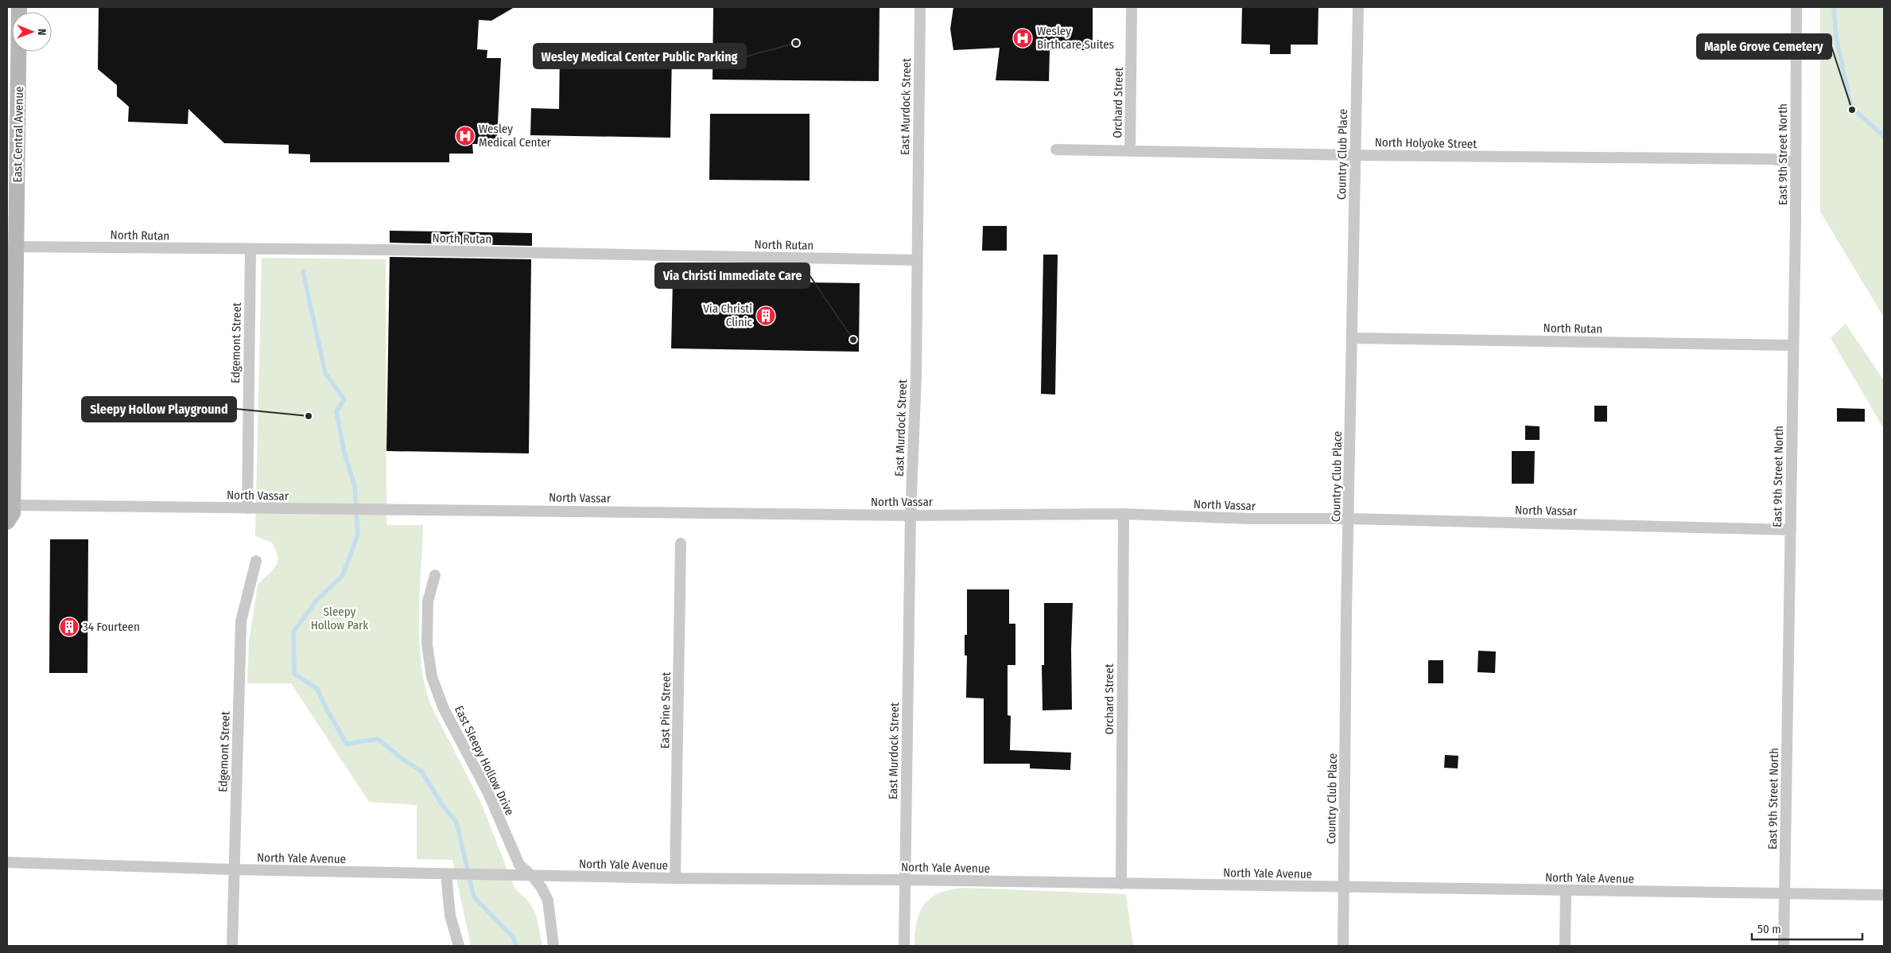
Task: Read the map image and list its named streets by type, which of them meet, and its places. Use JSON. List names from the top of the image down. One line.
{"streets":{"main road":["East Central Avenue"],"street":["Orchard Street","East Murdock Street","North Holyoke Street","Country Club Place","East 9th Street North","North Rutan","Edgemont Street","North Vassar","East Pine Street","East Sleepy Hollow Drive","North Yale Avenue"]},"crossings":[["Orchard Street","North Holyoke Street"],["Orchard Street","North Vassar"],["Orchard Street","North Yale Avenue"],["East Murdock Street","North Rutan"],["East Murdock Street","North Vassar"],["East Murdock Street","North Yale Avenue"],["East Central Avenue","North Rutan"],["East Central Avenue","North Vassar"],["North Holyoke Street","Country Club Place"],["North Holyoke Street","East 9th Street North"],["Country Club Place","North Rutan"],["Country Club Place","North Vassar"],["Country Club Place","North Yale Avenue"],["East 9th Street North","North Rutan"],["East 9th Street North","North Vassar"],["East 9th Street North","North Yale Avenue"],["North Rutan","Edgemont Street"],["Edgemont Street","North Vassar"],["Edgemont Street","North Yale Avenue"],["East Pine Street","North Yale Avenue"],["East Sleepy Hollow Drive","North Yale Avenue"]],"parks":["Sleepy Hollow Park"],"places":{"hospital":["Wesley Birthcare Suites","Wesley Medical Center"],"other":["Wesley Medical Center Public Parking","Maple Grove Cemetery","Via Christi Immediate Care","Sleepy Hollow Playground"],"building":["Via Christi Clinic","34 Fourteen"]},"scale_bar":"50 m","north":"right"}
